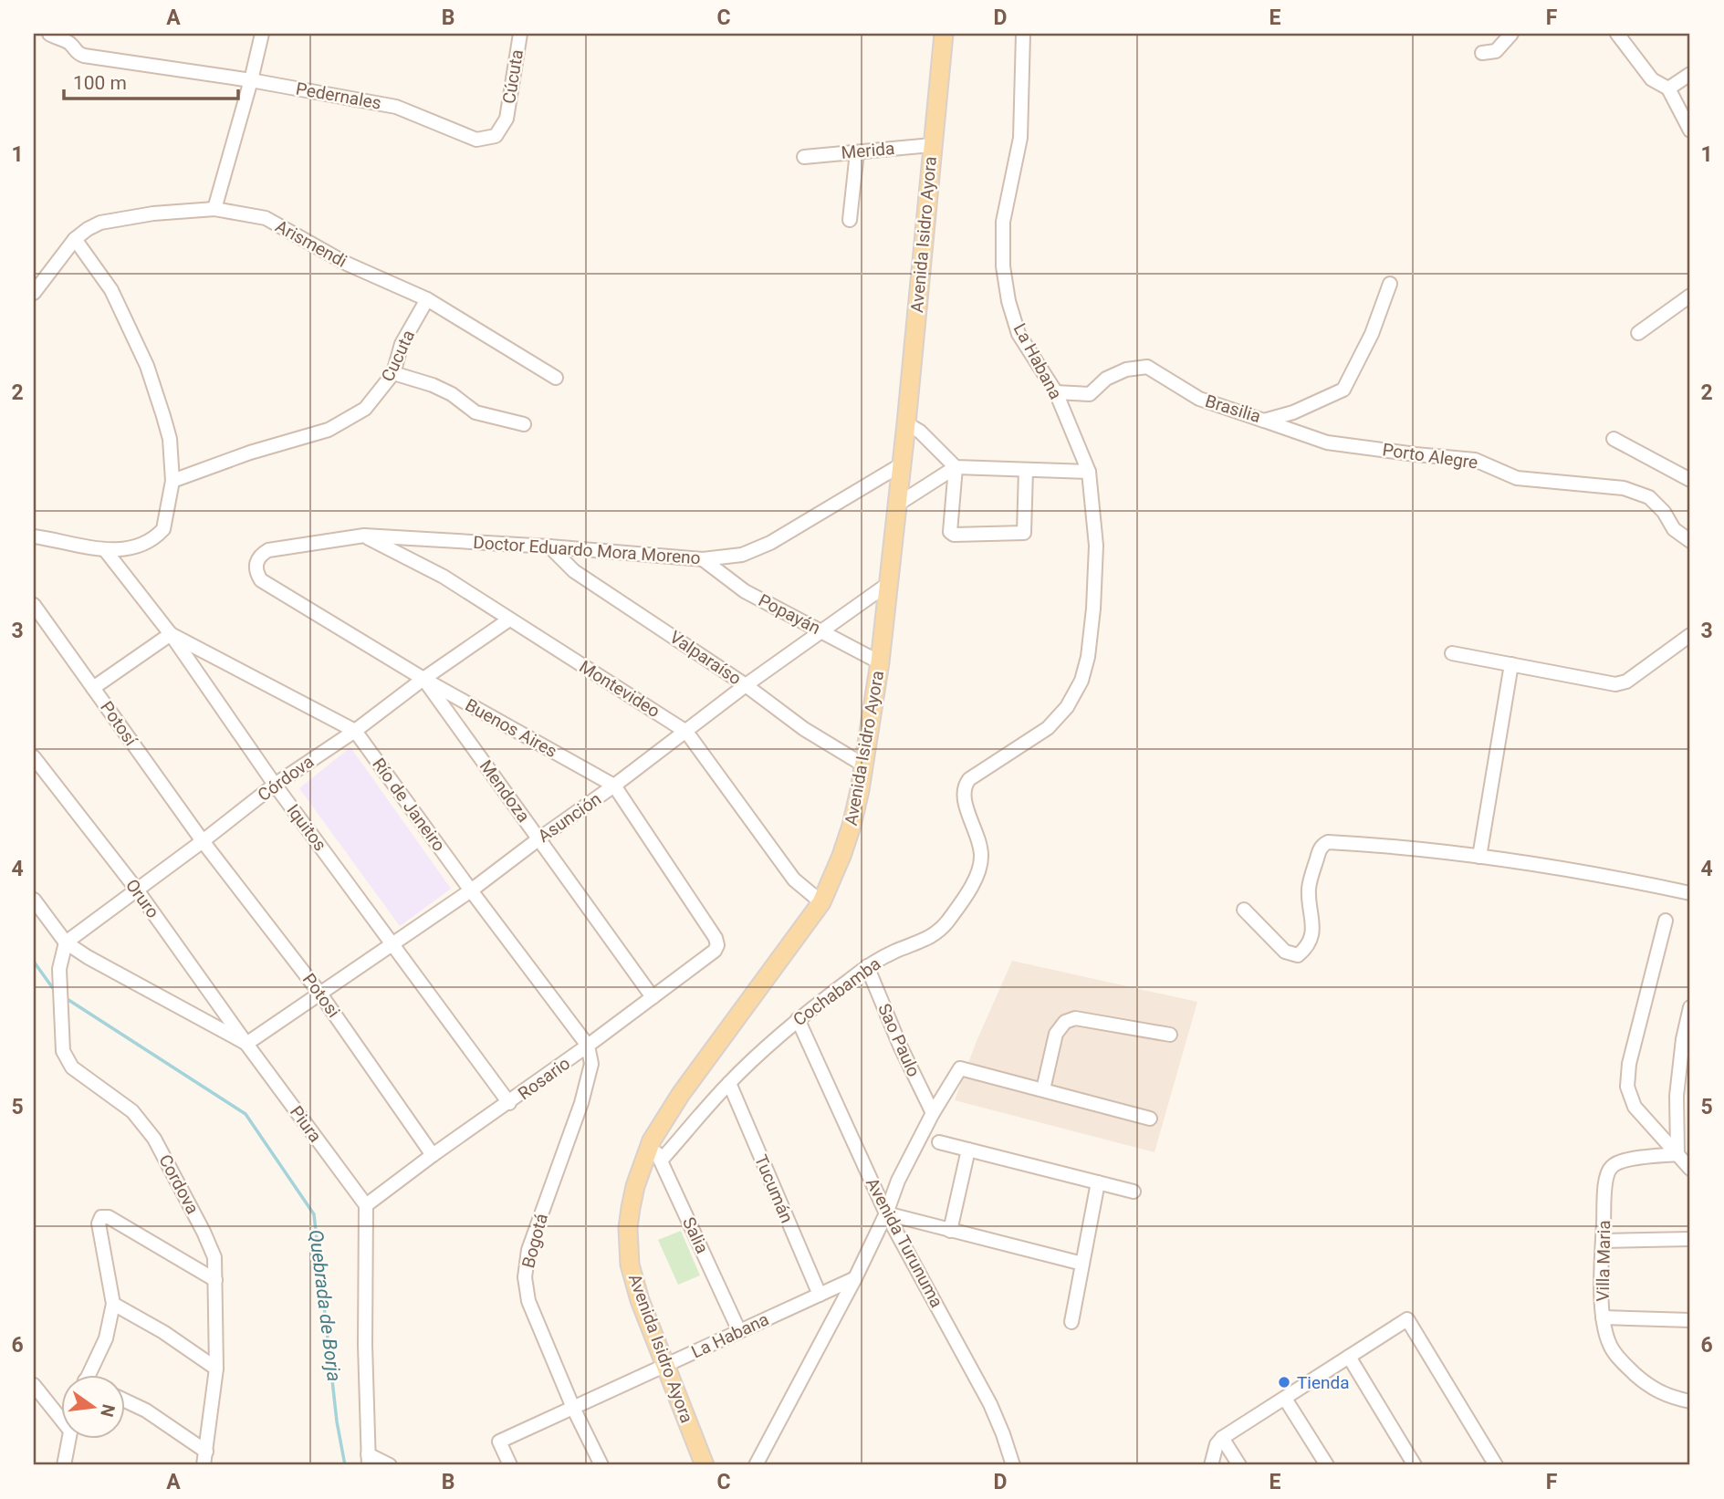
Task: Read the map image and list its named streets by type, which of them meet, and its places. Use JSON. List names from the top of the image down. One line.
{"streets":{"main road":["Avenida Isidro Ayora"],"street":["Cúcuta","Pedernales","Merida","Arismendi","Cucuta","La Habana","Brasilia","Porto Alegre","Doctor Eduardo Mora Moreno","Popayán","Valparaíso","Montevideo","Potosí","Buenos Aires","Córdova","Mendoza","Río de Janeiro","Asunción","Iquitos","Oruro","Cochabamba","Potosi","Sao Paulo","Rosario","Piura","Cordova","Tucumán","Salia","Bogotá","Avenida Turunuma","Villa Maria"]},"crossings":[["Cúcuta","Pedernales"],["Merida","Avenida Isidro Ayora"],["Avenida Isidro Ayora","La Habana"],["Avenida Isidro Ayora","Doctor Eduardo Mora Moreno"],["Avenida Isidro Ayora","Popayán"],["Avenida Isidro Ayora","Valparaíso"],["Avenida Isidro Ayora","Montevideo"],["Avenida Isidro Ayora","Asunción"],["Avenida Isidro Ayora","Salia"],["Arismendi","Cucuta"],["La Habana","Brasilia"],["La Habana","Cochabamba"],["La Habana","Tucumán"],["La Habana","Salia"],["La Habana","Bogotá"],["Brasilia","Porto Alegre"],["Doctor Eduardo Mora Moreno","Popayán"],["Doctor Eduardo Mora Moreno","Valparaíso"],["Doctor Eduardo Mora Moreno","Montevideo"],["Doctor Eduardo Mora Moreno","Buenos Aires"],["Popayán","Asunción"],["Valparaíso","Asunción"],["Montevideo","Córdova"],["Montevideo","Asunción"],["Potosí","Córdova"],["Potosí","Potosi"],["Buenos Aires","Córdova"],["Buenos Aires","Mendoza"],["Buenos Aires","Asunción"],["Buenos Aires","Rosario"],["Córdova","Mendoza"],["Córdova","Río de Janeiro"],["Córdova","Iquitos"],["Córdova","Oruro"],["Córdova","Potosi"],["Córdova","Piura"],["Córdova","Cordova"],["Mendoza","Asunción"],["Mendoza","Rosario"],["Río de Janeiro","Asunción"],["Río de Janeiro","Iquitos"],["Río de Janeiro","Rosario"],["Río de Janeiro","Bogotá"],["Asunción","Iquitos"],["Asunción","Oruro"],["Asunción","Potosi"],["Asunción","Piura"],["Iquitos","Rosario"],["Oruro","Piura"],["Cochabamba","Sao Paulo"],["Cochabamba","Tucumán"],["Cochabamba","Salia"],["Cochabamba","Avenida Turunuma"],["Potosi","Rosario"],["Rosario","Piura"],["Rosario","Bogotá"],["Piura","Cordova"]],"water":["Quebrada de Borja"],"places":["Tienda"],"scale_bar":"100 m","north":"right","grid":{"columns":["A","B","C","D","E","F"],"rows":["1","2","3","4","5","6"]}}
